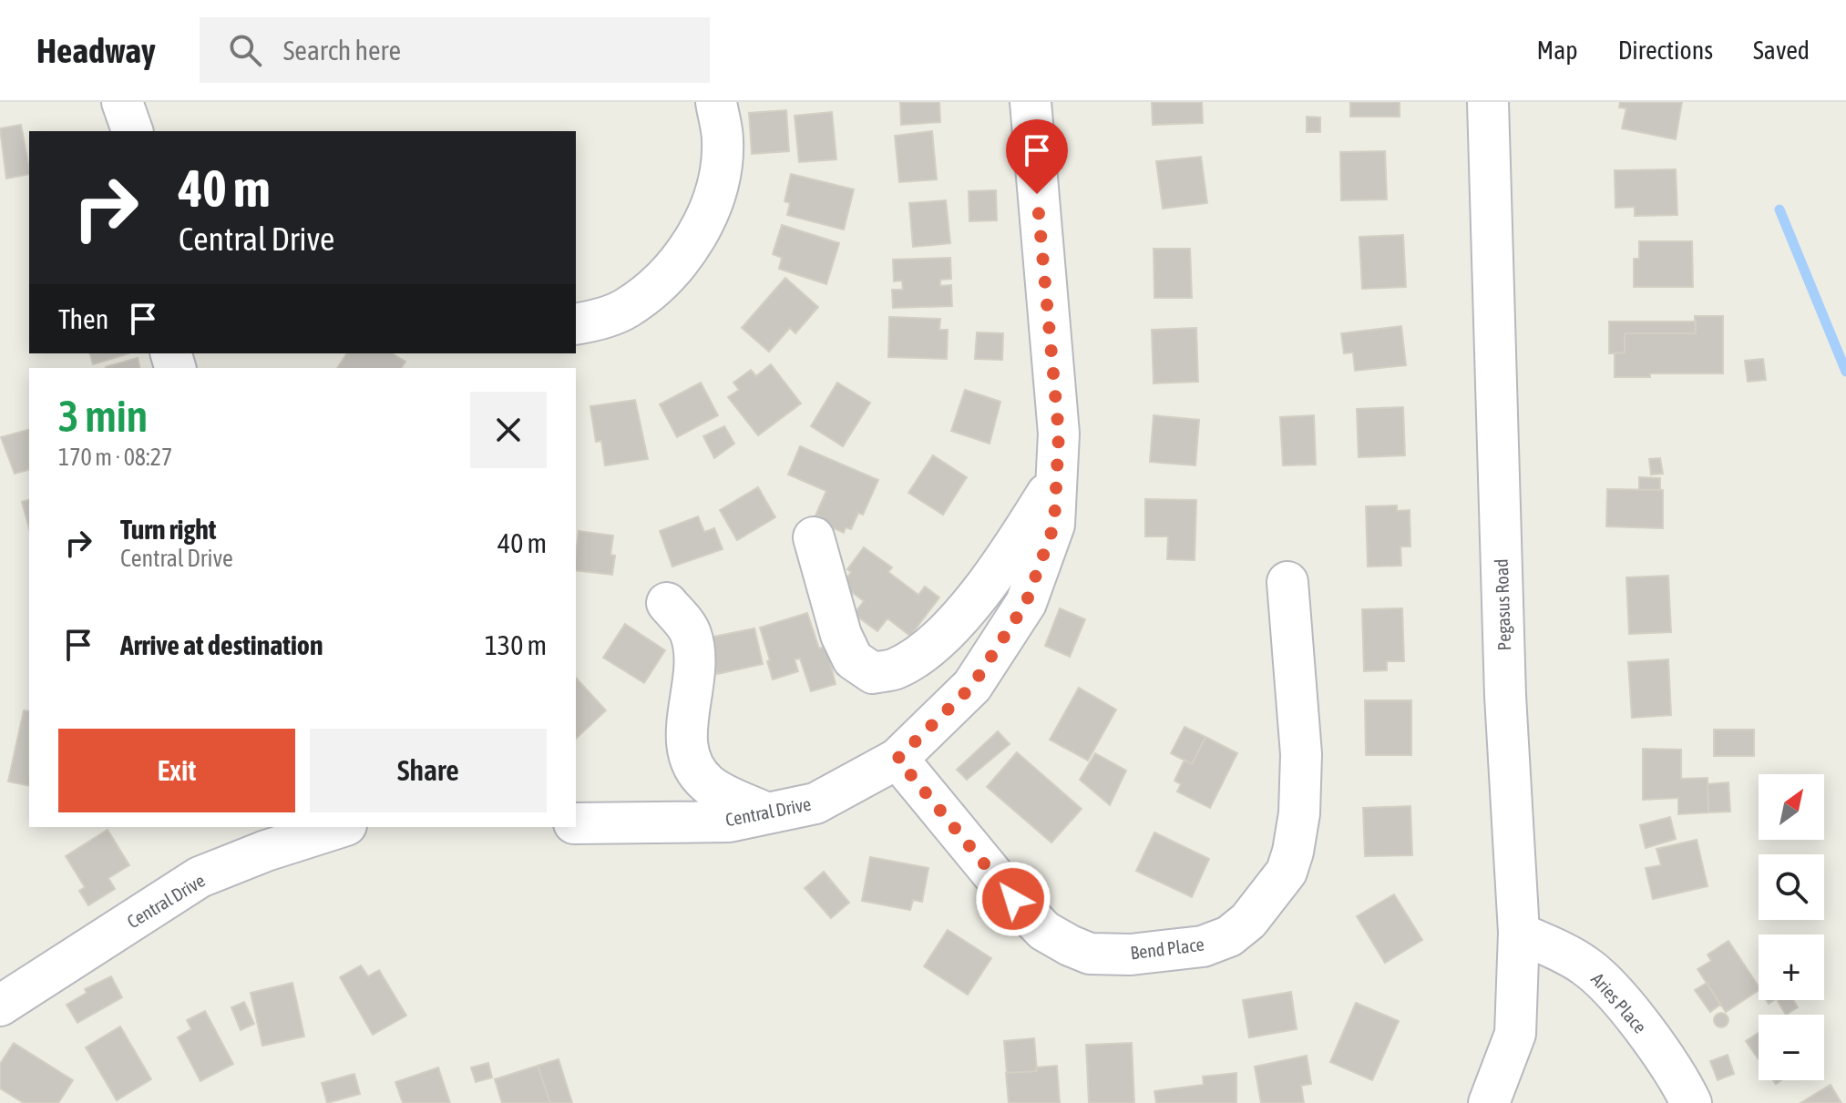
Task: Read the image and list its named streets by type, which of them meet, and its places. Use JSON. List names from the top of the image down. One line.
{"streets":{"street":["Pegasus Road","Central Drive","Bend Place","Aries Place"]},"crossings":[["Pegasus Road","Aries Place"],["Central Drive","Bend Place"]],"north":"top right","page":{"header":"Headway","search":"Search here","nav":["Map","Directions","Saved"],"turn":["40 m","Central Drive"],"then":"Then","heading":["3 min","170 m · 08:27"],"list":[{"name":"Turn right","note":"Central Drive","value":"40 m"},{"name":"Arrive at destination","value":"130 m"}],"buttons":["Exit","Share"],"map_buttons":["+","−"]}}
